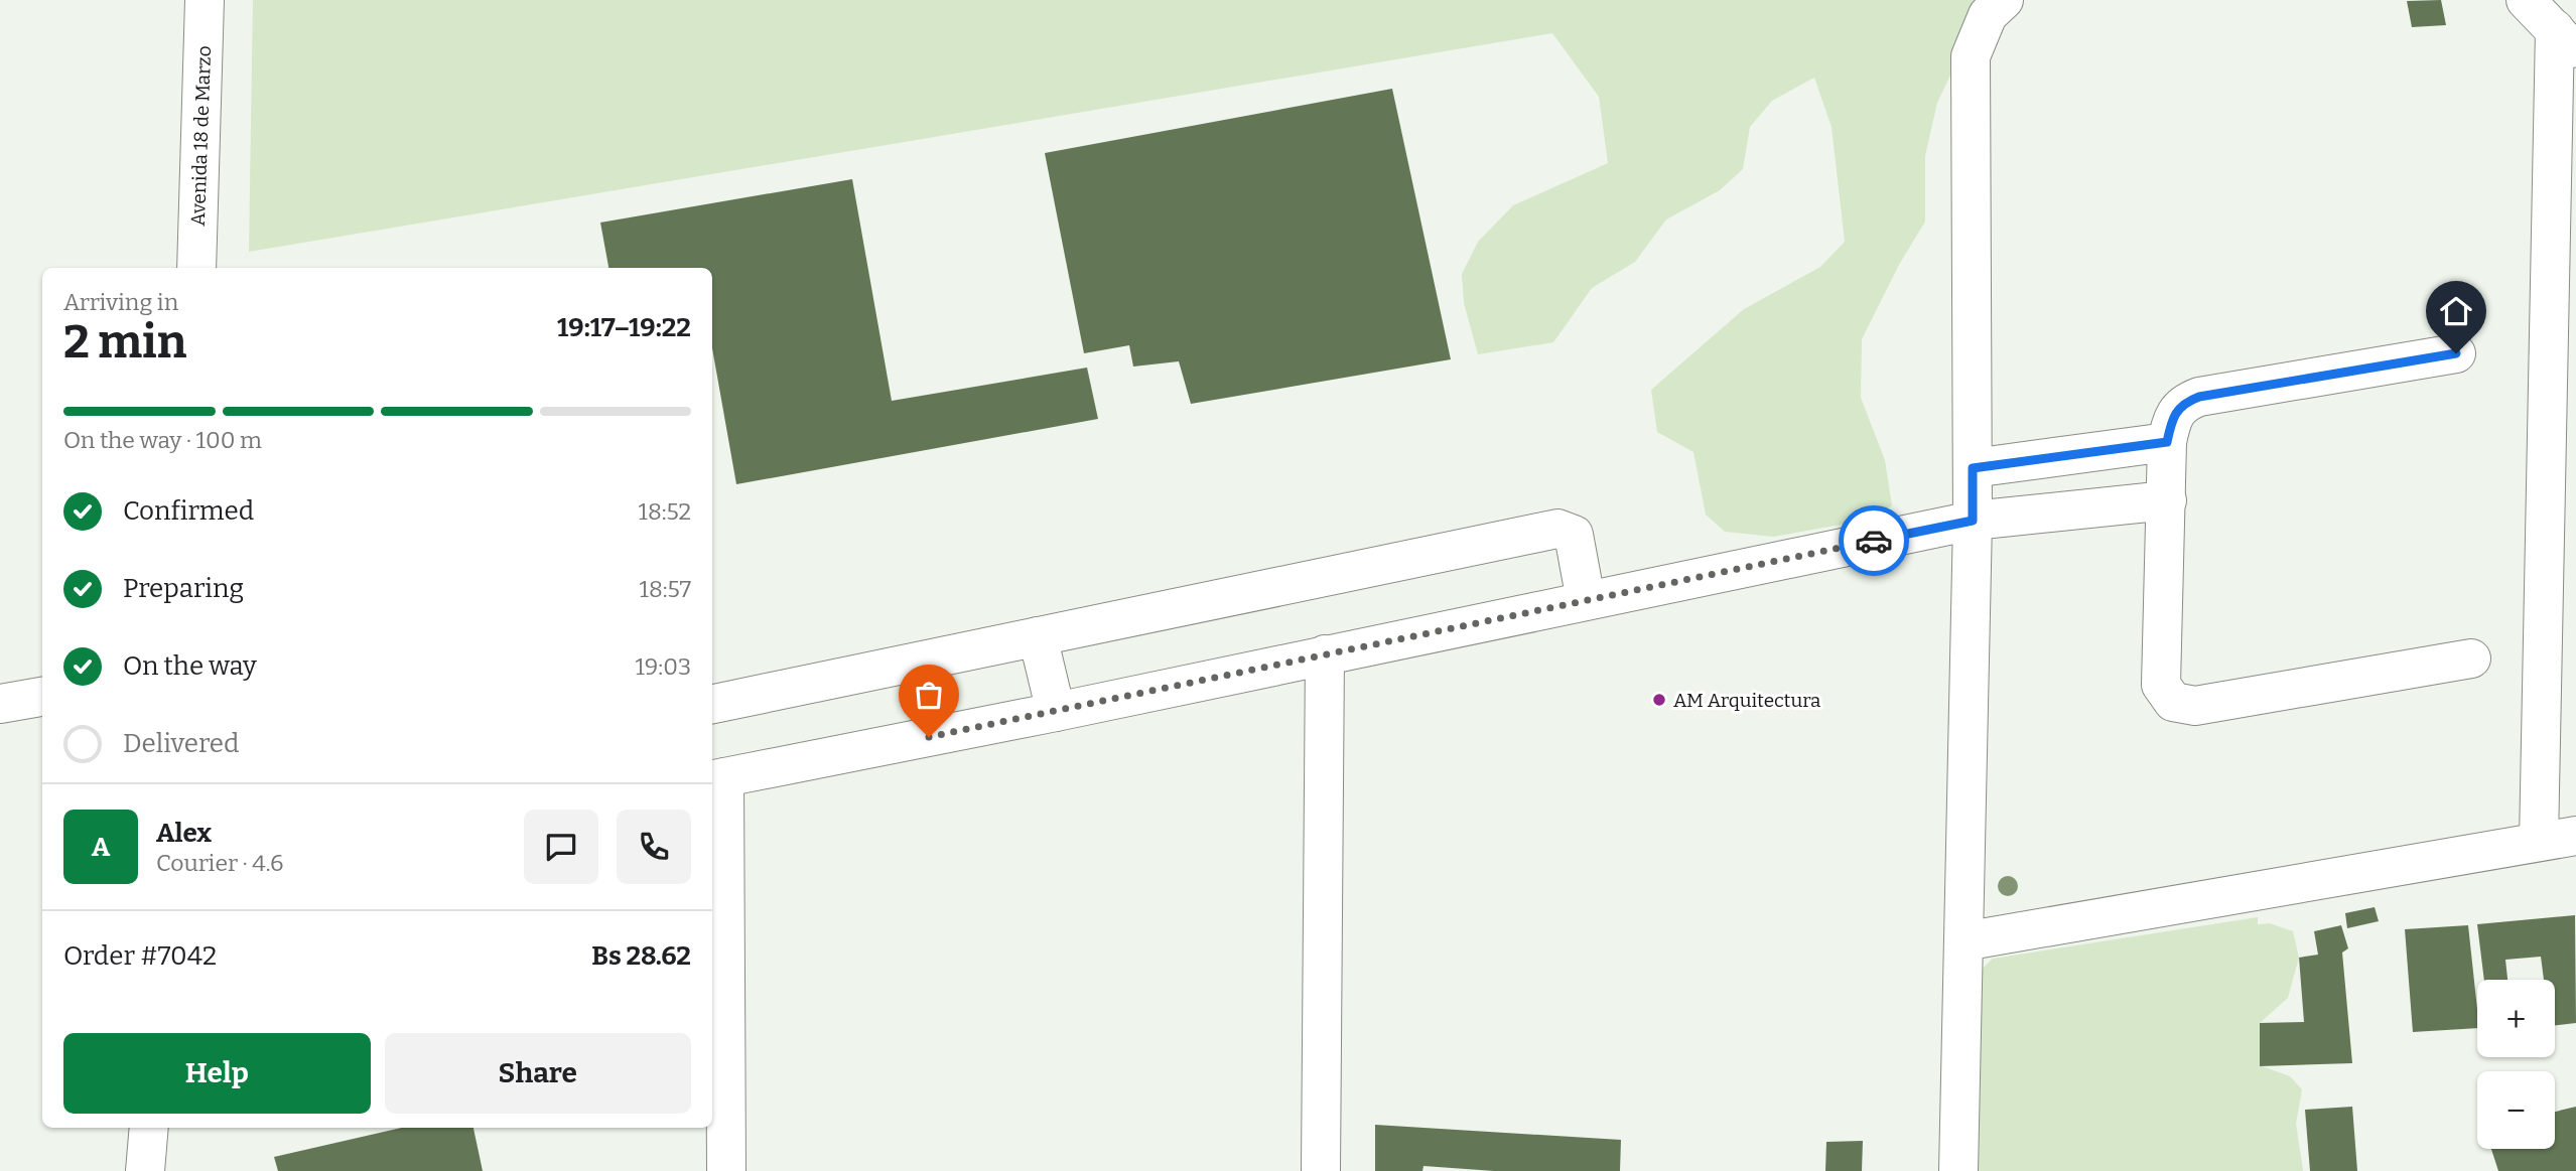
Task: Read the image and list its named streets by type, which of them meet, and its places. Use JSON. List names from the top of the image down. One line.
{"streets":{"street":["Avenida 18 de Marzo"]},"places":["AM Arquitectura"],"page":{"heading":["2 min","Arriving in","19:17–19:22"],"panel":["Alex","Courier · 4.6","Order #7042","Bs 28.62"],"bar":"On the way · 100 m","list":[["Confirmed","18:52"],["Preparing","18:57"],["On the way","19:03"],"Delivered"],"round":"A","map_buttons":["+","−"],"buttons":["Help","Share"]}}
